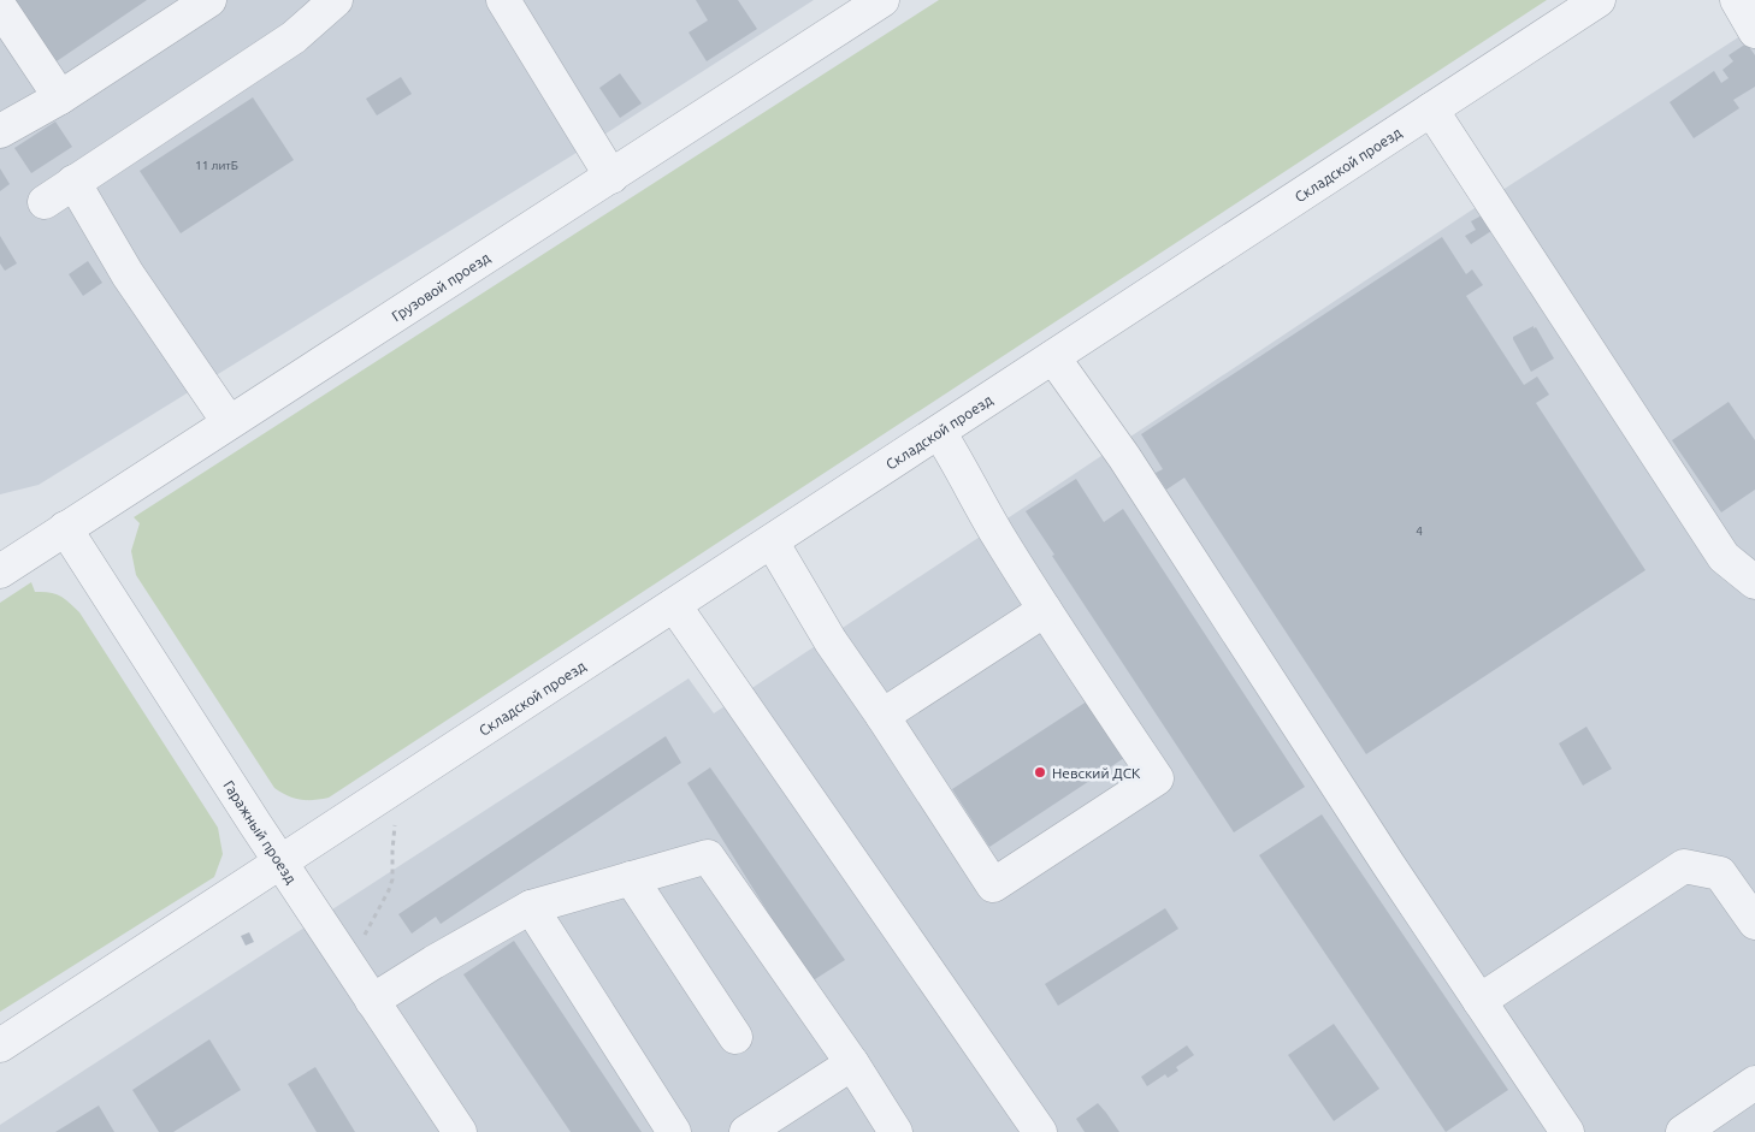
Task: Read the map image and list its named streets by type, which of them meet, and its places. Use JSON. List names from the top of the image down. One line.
{"streets":{"street":["Складской проезд","Грузовой проезд","Гаражный проезд"]},"crossings":[["Складской проезд","Гаражный проезд"],["Грузовой проезд","Гаражный проезд"]],"places":["Невский ДСК"],"house_numbers":["11 литБ","4"]}
